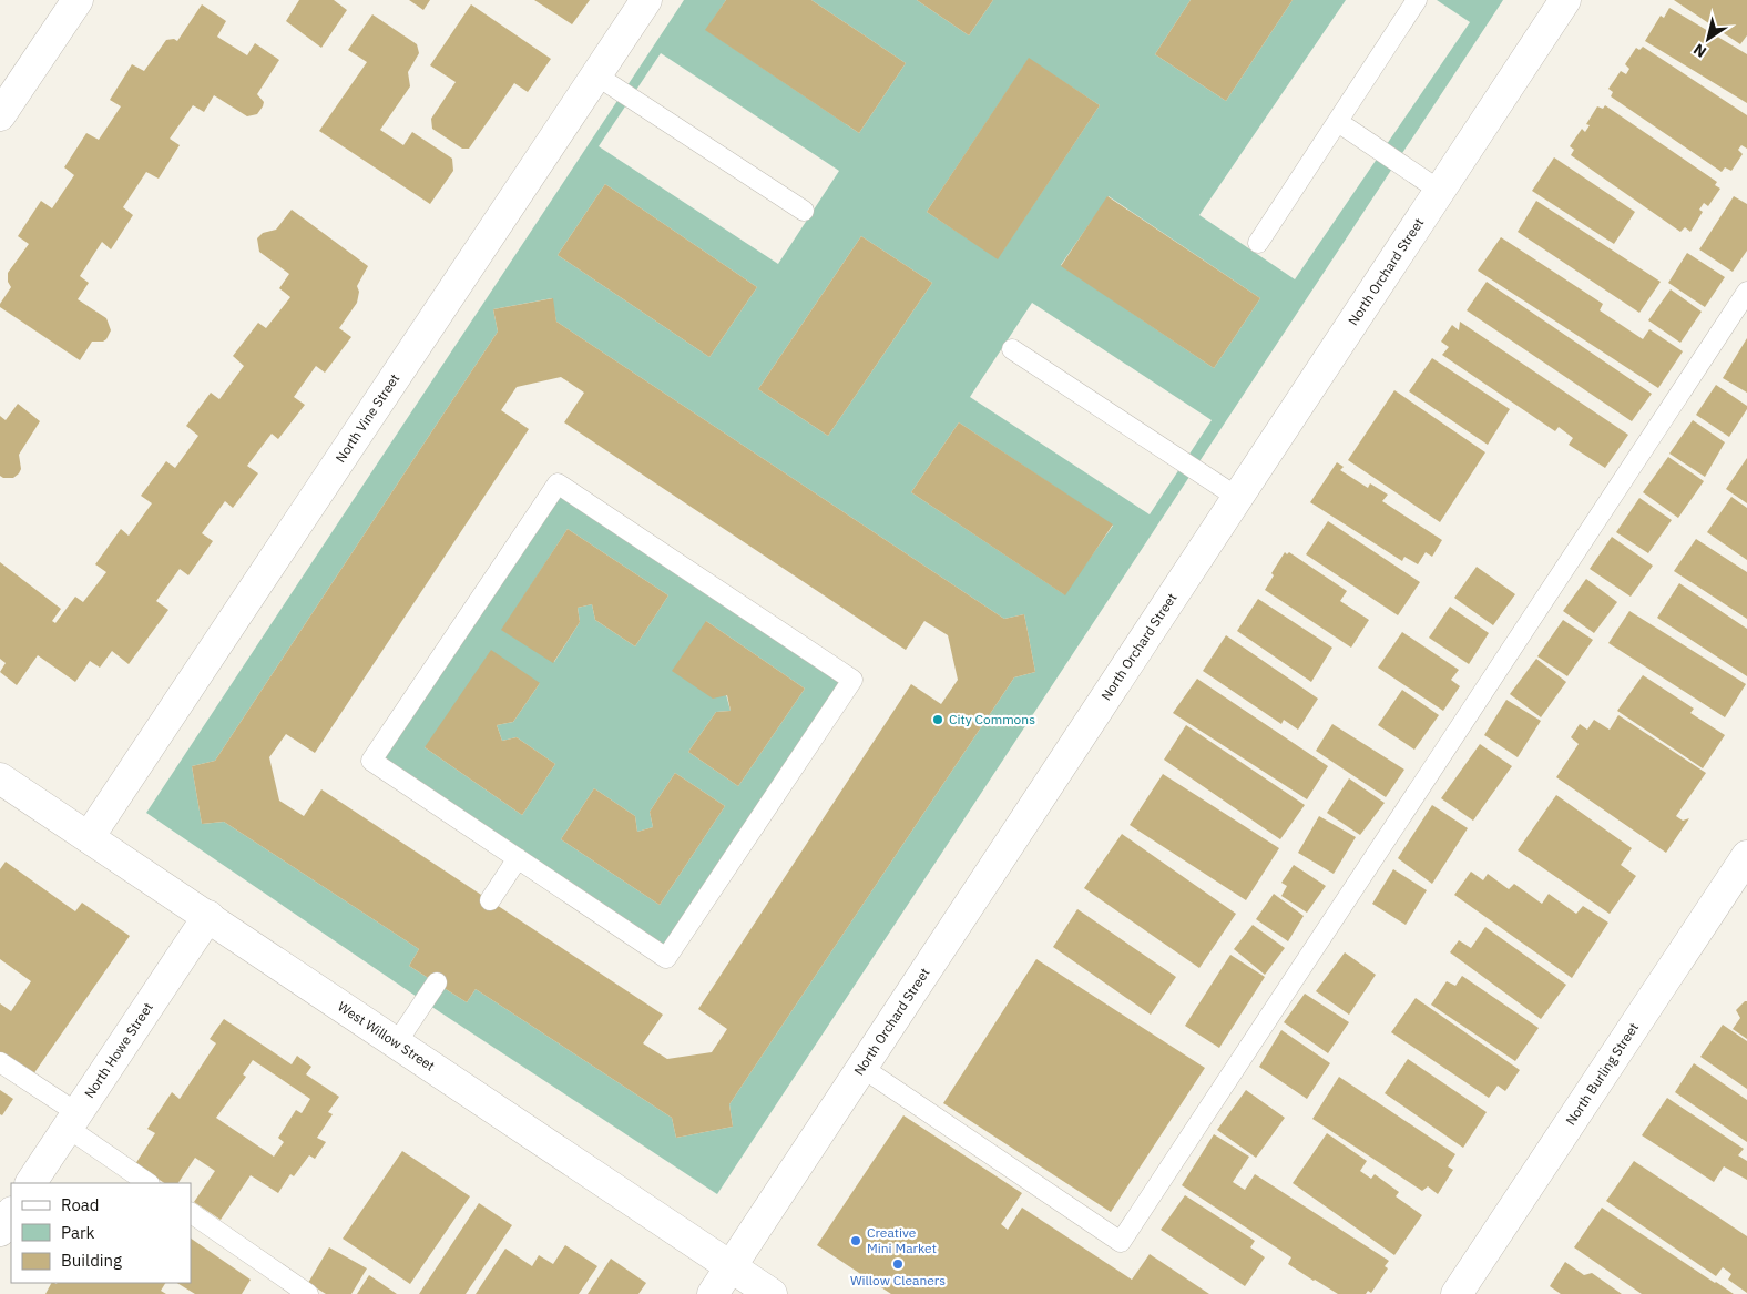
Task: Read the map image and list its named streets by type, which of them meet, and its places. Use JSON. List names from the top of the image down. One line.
{"streets":{"street":["North Orchard Street","North Vine Street","West Willow Street","North Howe Street","North Burling Street"]},"crossings":[["North Orchard Street","West Willow Street"],["North Vine Street","West Willow Street"],["West Willow Street","North Howe Street"]],"places":["City Commons","Creative Mini Market","Willow Cleaners"],"legend":["Road","Park","Building"],"north":"bottom left"}
